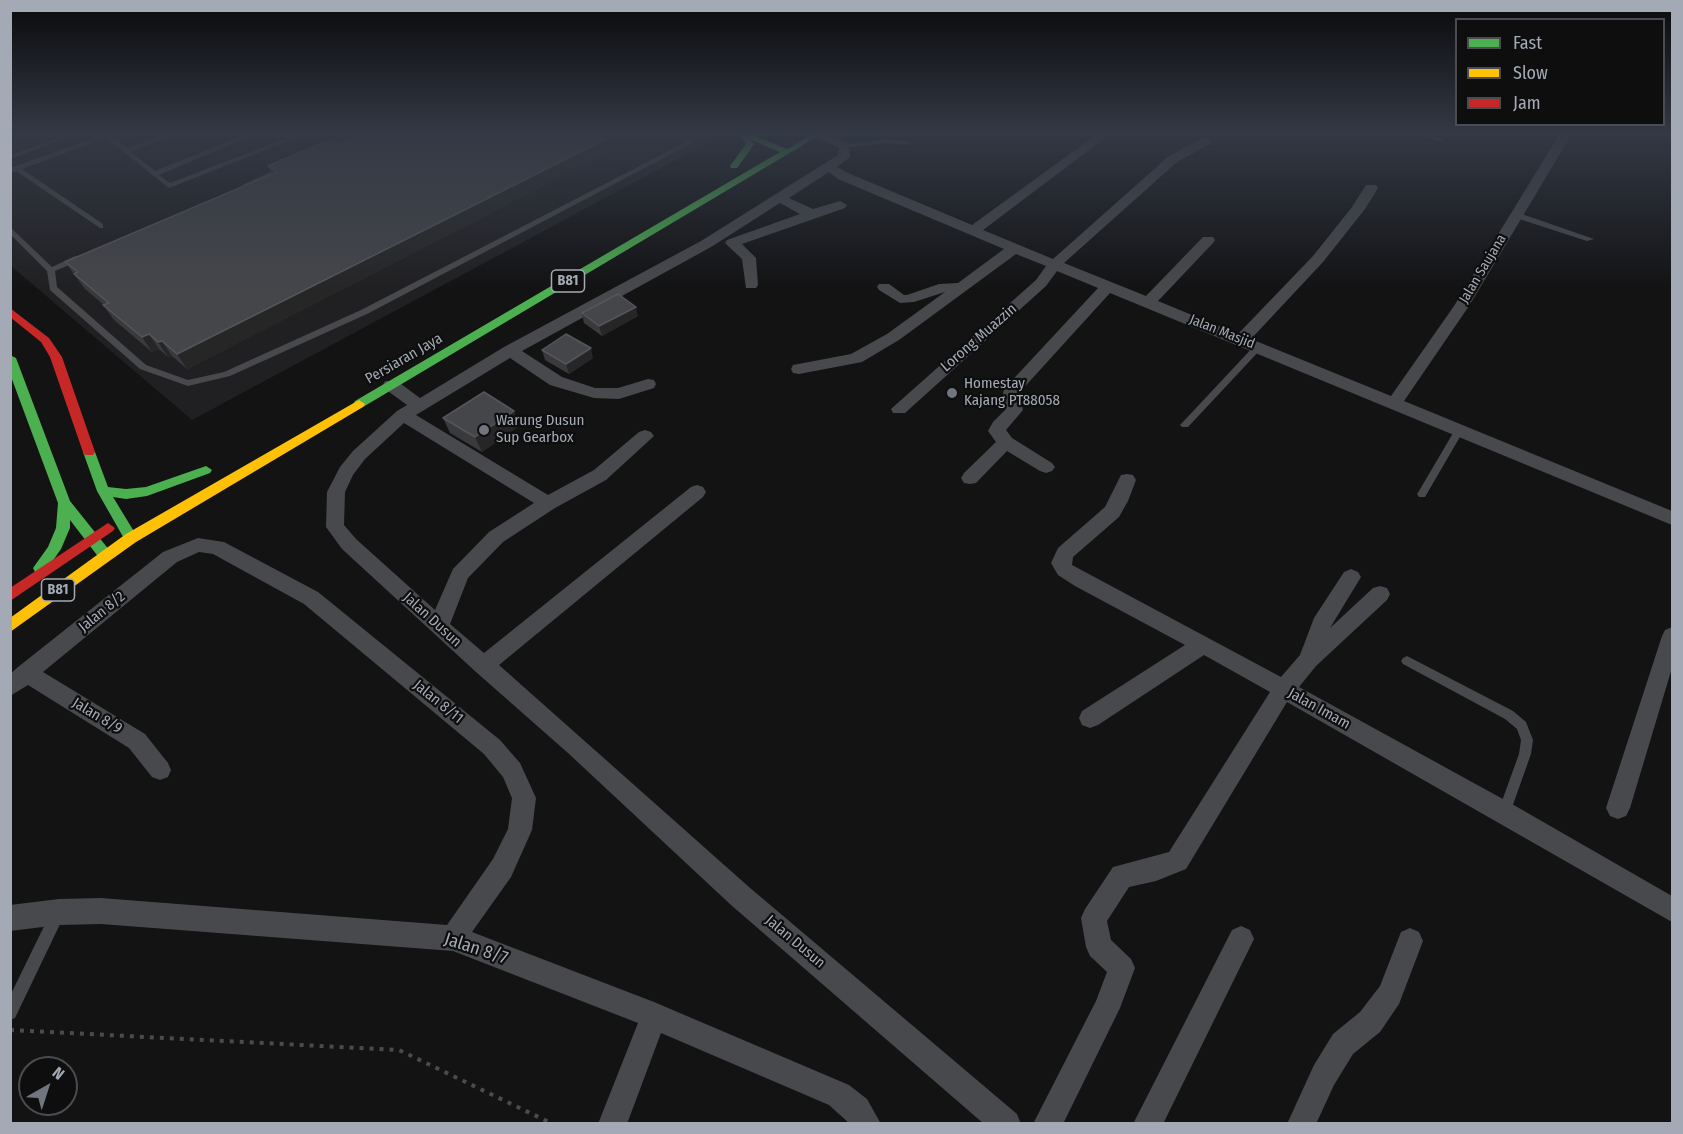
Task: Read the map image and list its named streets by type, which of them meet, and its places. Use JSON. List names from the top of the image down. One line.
{"streets":{"main road":["B81","Persiaran Jaya"],"street":["Jalan Saujana","Jalan Masjid","Lorong Muazzin","Jalan 8/2","Jalan Dusun","Jalan 8/11","Jalan Imam","Jalan 8/9","Jalan 8/7"]},"crossings":[["Jalan Saujana","Jalan Masjid"],["Jalan Masjid","Lorong Muazzin"],["Jalan 8/2","Jalan 8/11"],["Jalan 8/2","Jalan 8/9"],["Jalan 8/11","Jalan 8/7"]],"places":["Homestay Kajang PT88058","Warung Dusun Sup Gearbox"],"legend":["Fast","Slow","Jam"],"north":"top right"}
